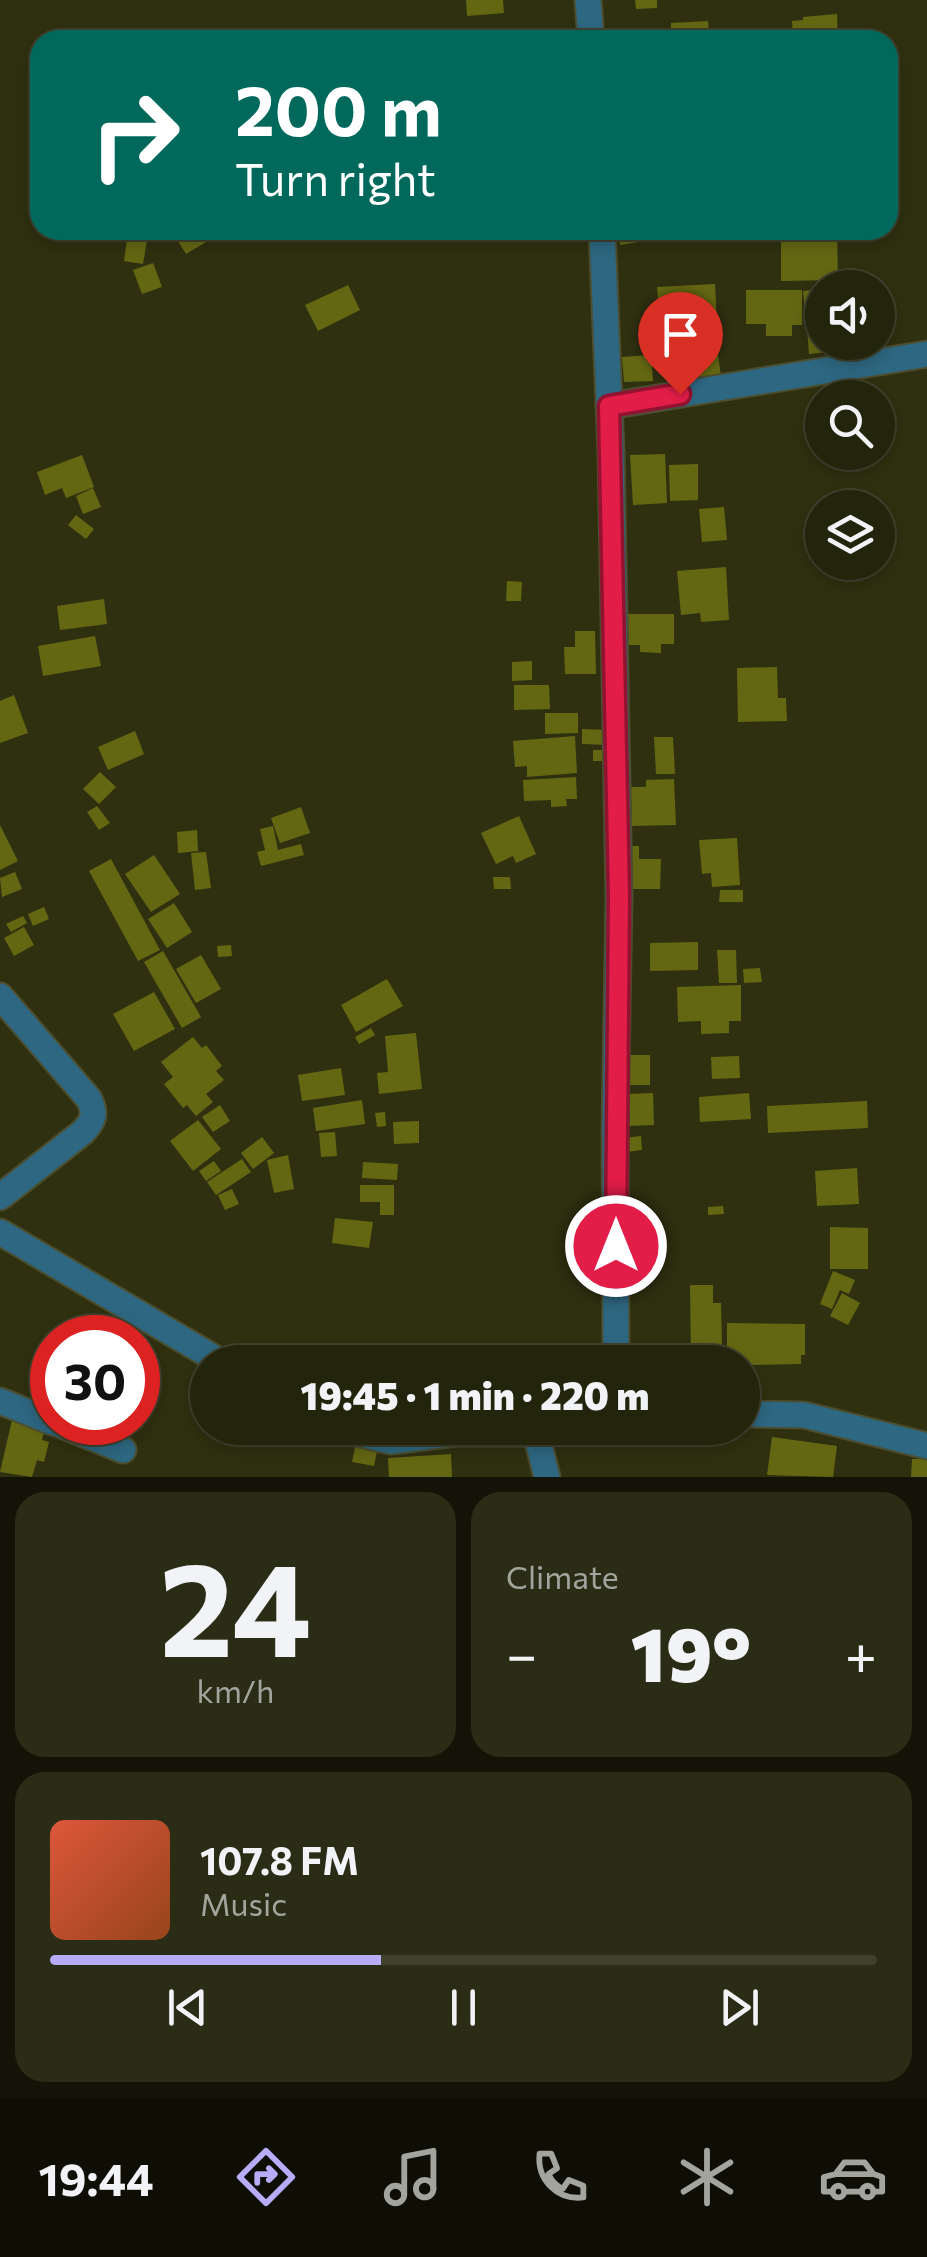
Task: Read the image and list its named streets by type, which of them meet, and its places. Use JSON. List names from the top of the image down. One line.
{"page":{"turn":["200 m","Turn right"],"limit":"30","trip":"19:45 · 1 min · 220 m","tile":[["24","km/h"],"Climate"],"heat":["−","19°","+"],"song":["107.8 FM","Music"],"tabs":"19:44"}}
